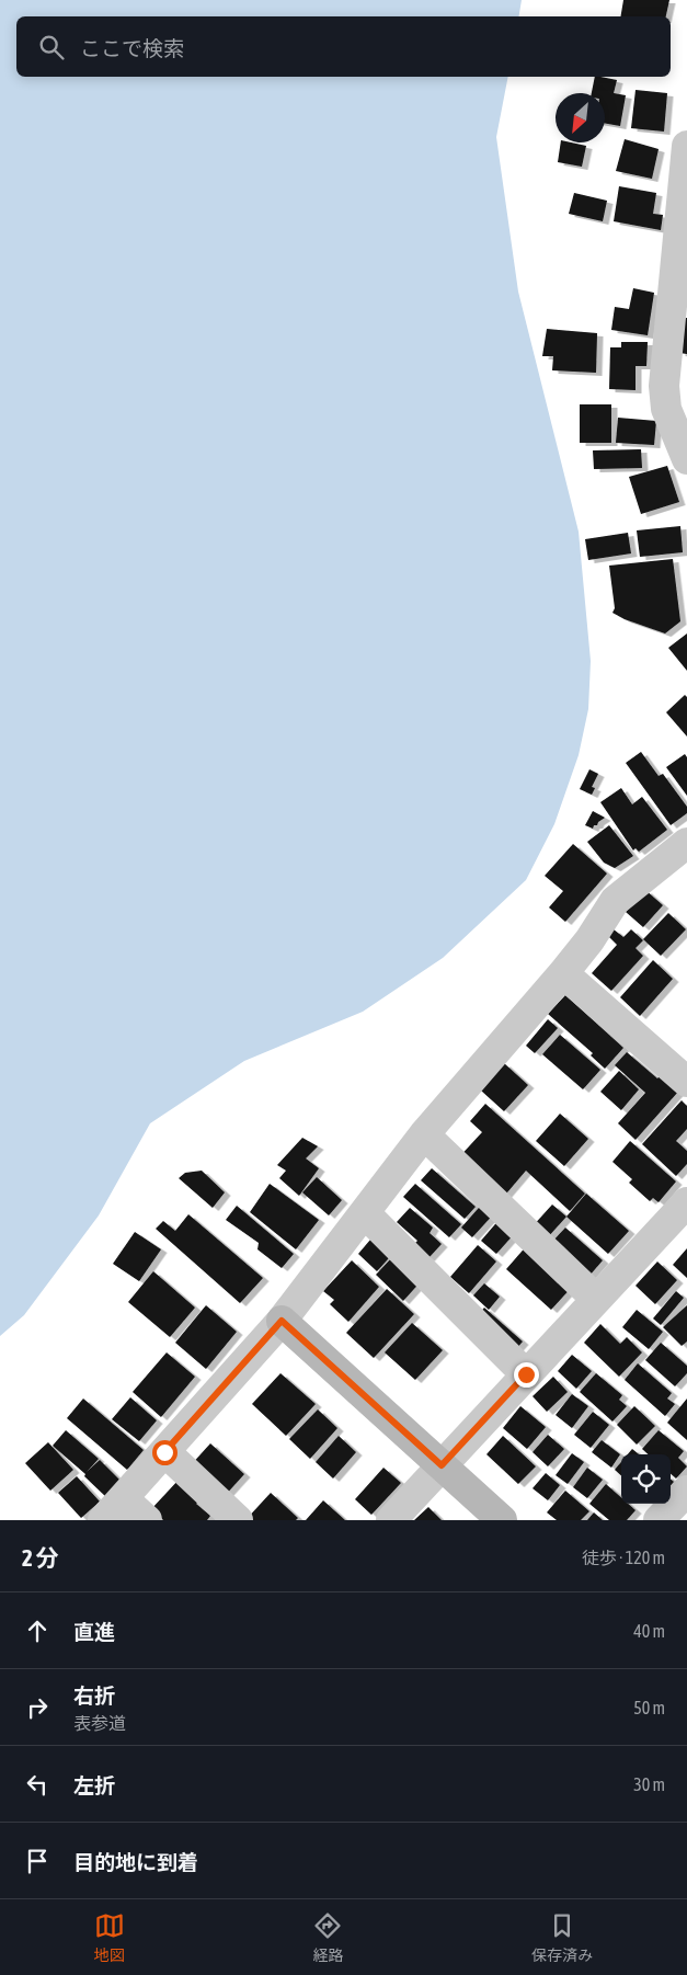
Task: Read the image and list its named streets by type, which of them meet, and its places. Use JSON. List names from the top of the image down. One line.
{"north":"bottom left","page":{"search":"ここで検索","heading":["2 分","徒歩 · 120 m"],"list":[["直進","40 m"],["右折","表参道","50 m"],["左折","30 m"],"目的地に到着"],"nav":["地図","経路","保存済み"]}}
